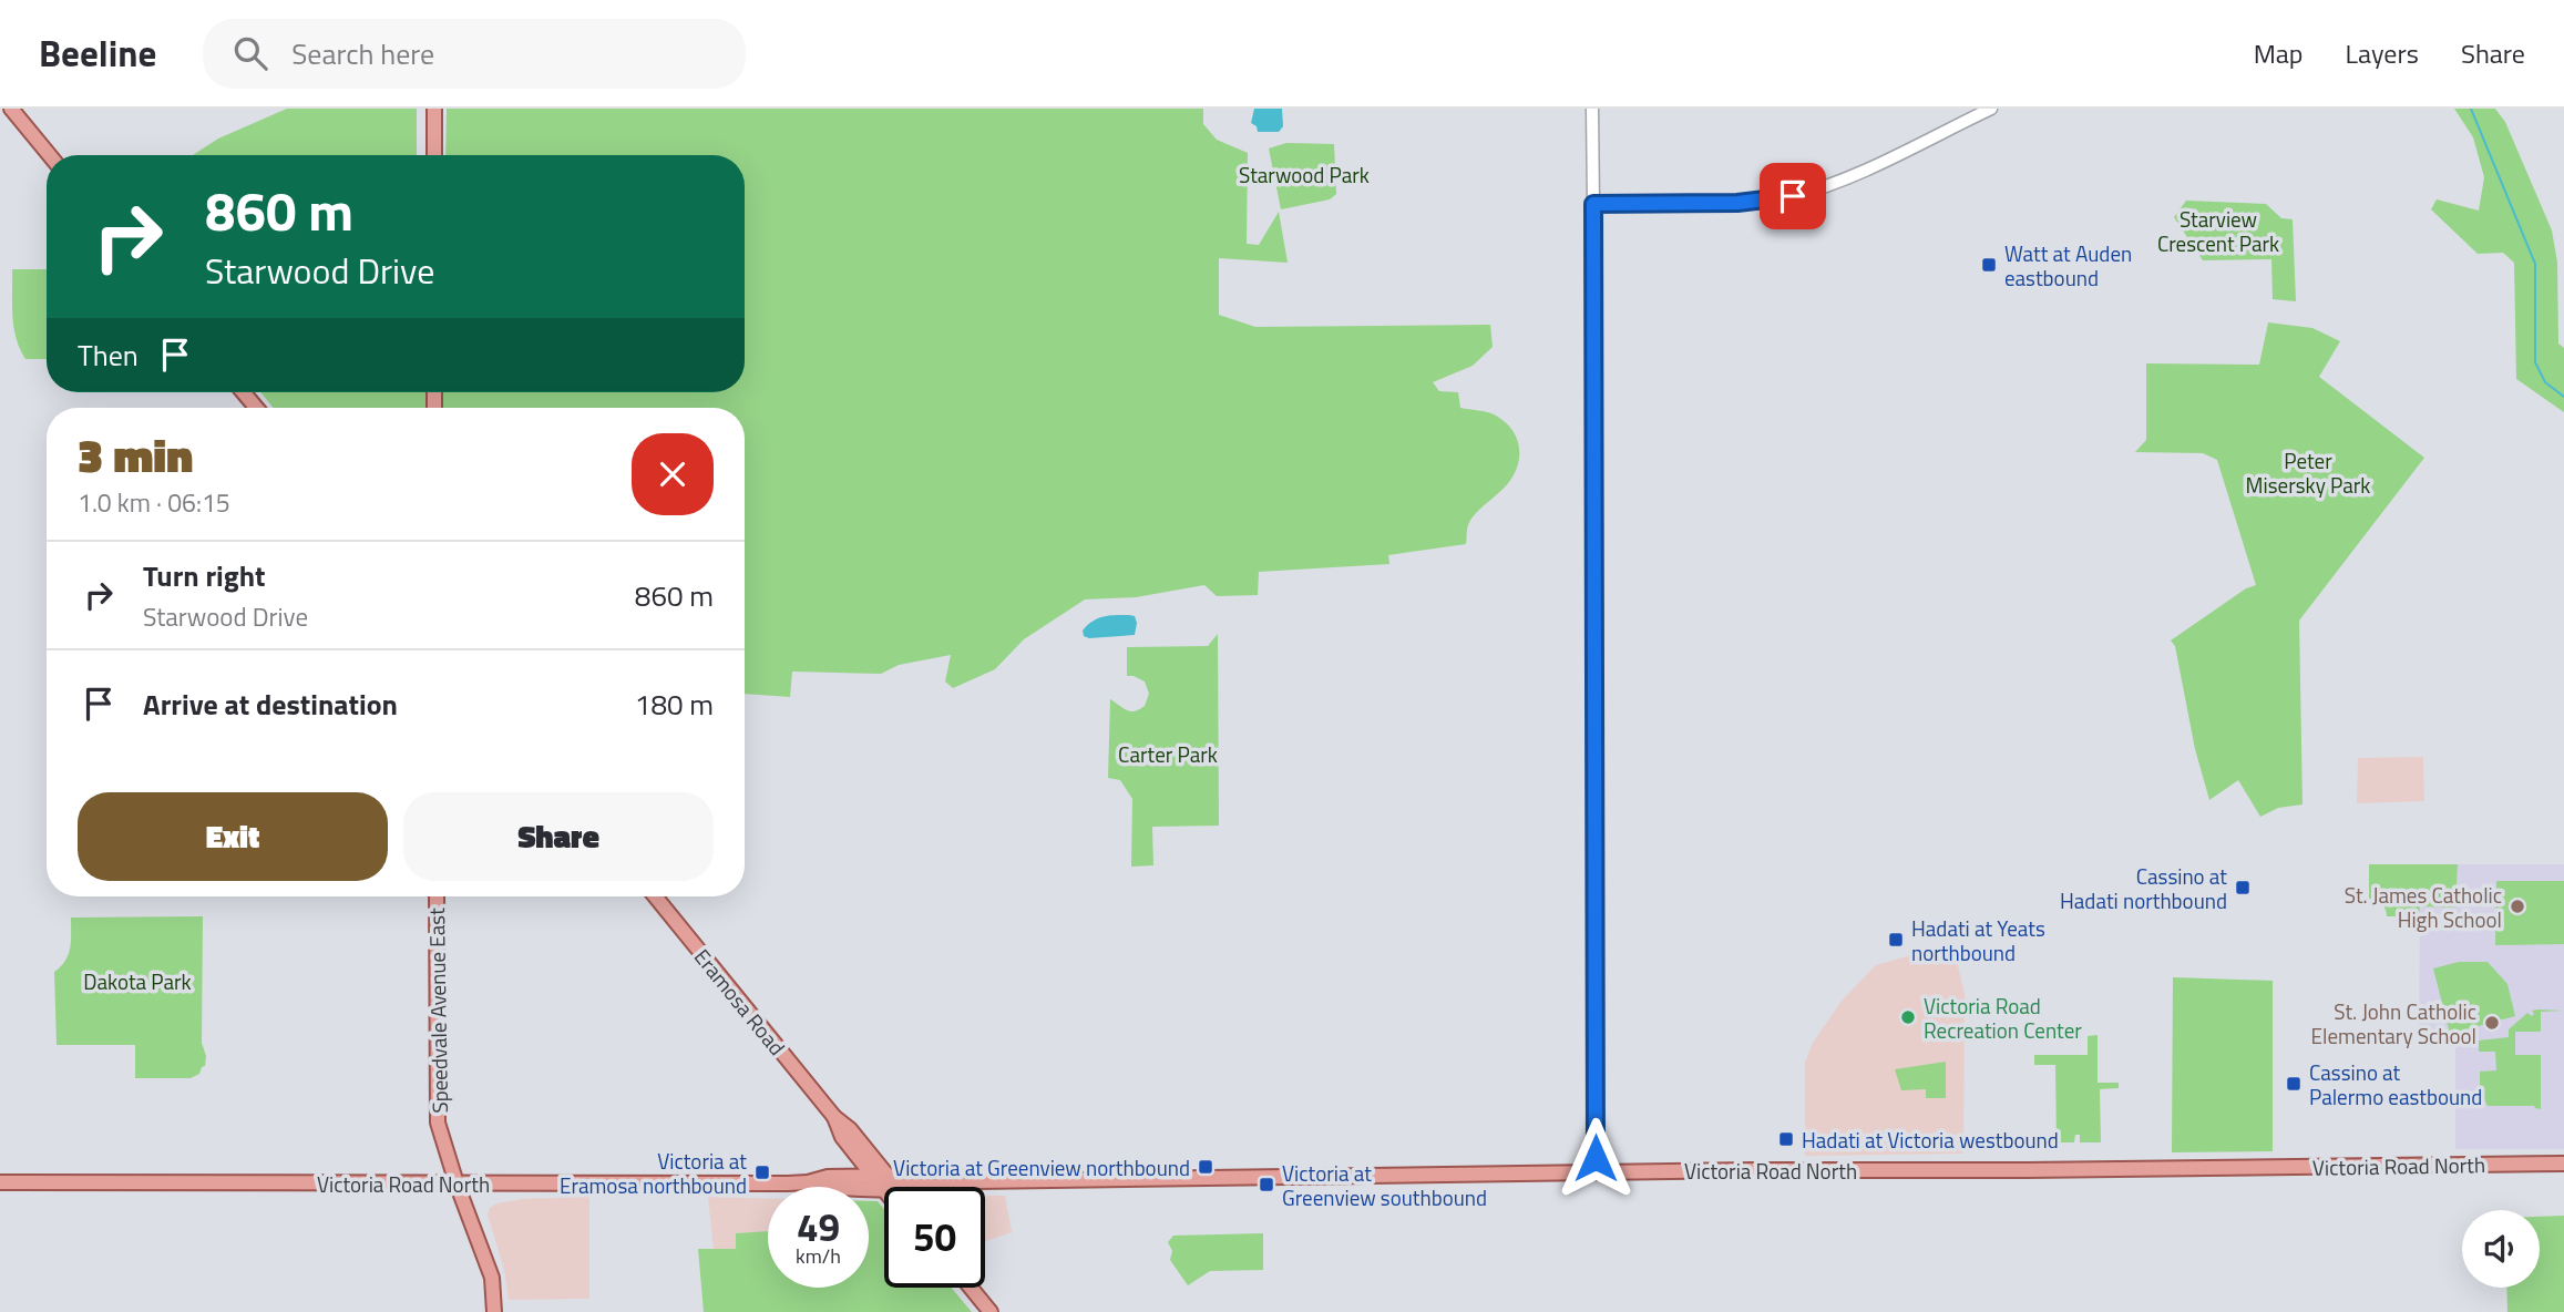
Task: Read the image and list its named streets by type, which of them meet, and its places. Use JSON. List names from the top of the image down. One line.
{"streets":{"main road":["Eramosa Road","Speedvale Avenue East","Victoria Road North"]},"crossings":[["Eramosa Road","Victoria Road North"],["Speedvale Avenue East","Victoria Road North"]],"parks":["Starwood Park","Starview Crescent Park","Peter Misersky Park","Carter Park","Dakota Park"],"places":{"transit":["Watt at Auden eastbound","Cassino at Hadati northbound","Hadati at Yeats northbound","Cassino at Palermo eastbound","Hadati at Victoria westbound","Victoria at Greenview northbound","Victoria at Eramosa northbound","Victoria at Greenview southbound"],"other":["St. James Catholic High School","Victoria Road Recreation Center","St. John Catholic Elementary School"]},"page":{"header":"Beeline","search":"Search here","nav":["Map","Layers","Share"],"turn":["860 m","Starwood Drive"],"then":"Then","heading":["3 min","1.0 km · 06:15"],"list":[{"name":"Turn right","note":"Starwood Drive","value":"860 m"},{"name":"Arrive at destination","value":"180 m"}],"buttons":["Exit","Share"],"speed":"49 km/h","limit":"50"}}
